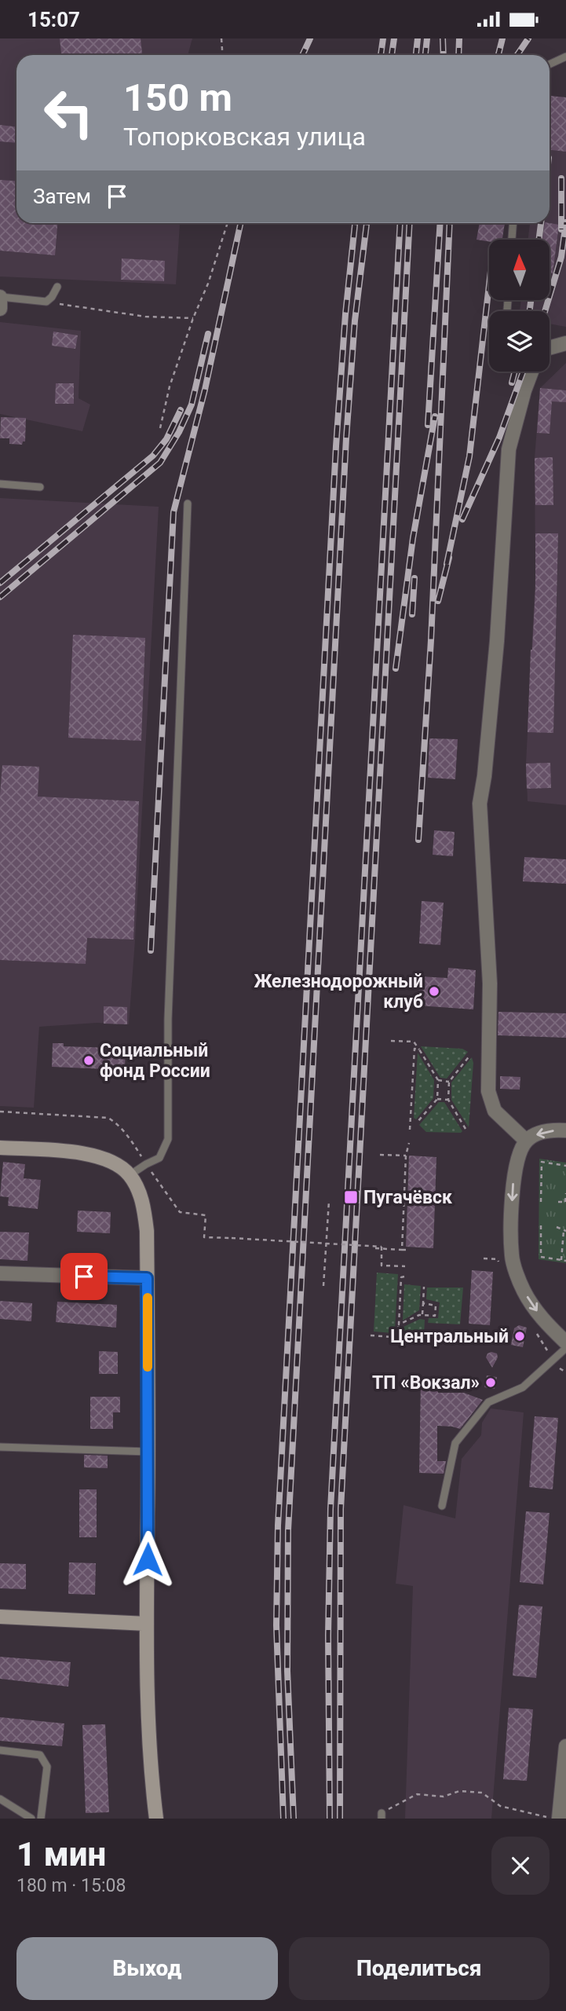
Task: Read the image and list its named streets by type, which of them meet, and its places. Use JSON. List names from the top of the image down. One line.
{"places":{"other":["Железнодорожный клуб","Социальный фонд России","Центральный","ТП «Вокзал»"],"transit":["Пугачёвск"]},"north":"top","page":{"status":"15:07","turn":["150 m","Топорковская улица"],"then":"Затем","heading":["1 мин","180 m · 15:08"],"buttons":["Выход","Поделиться"]}}
